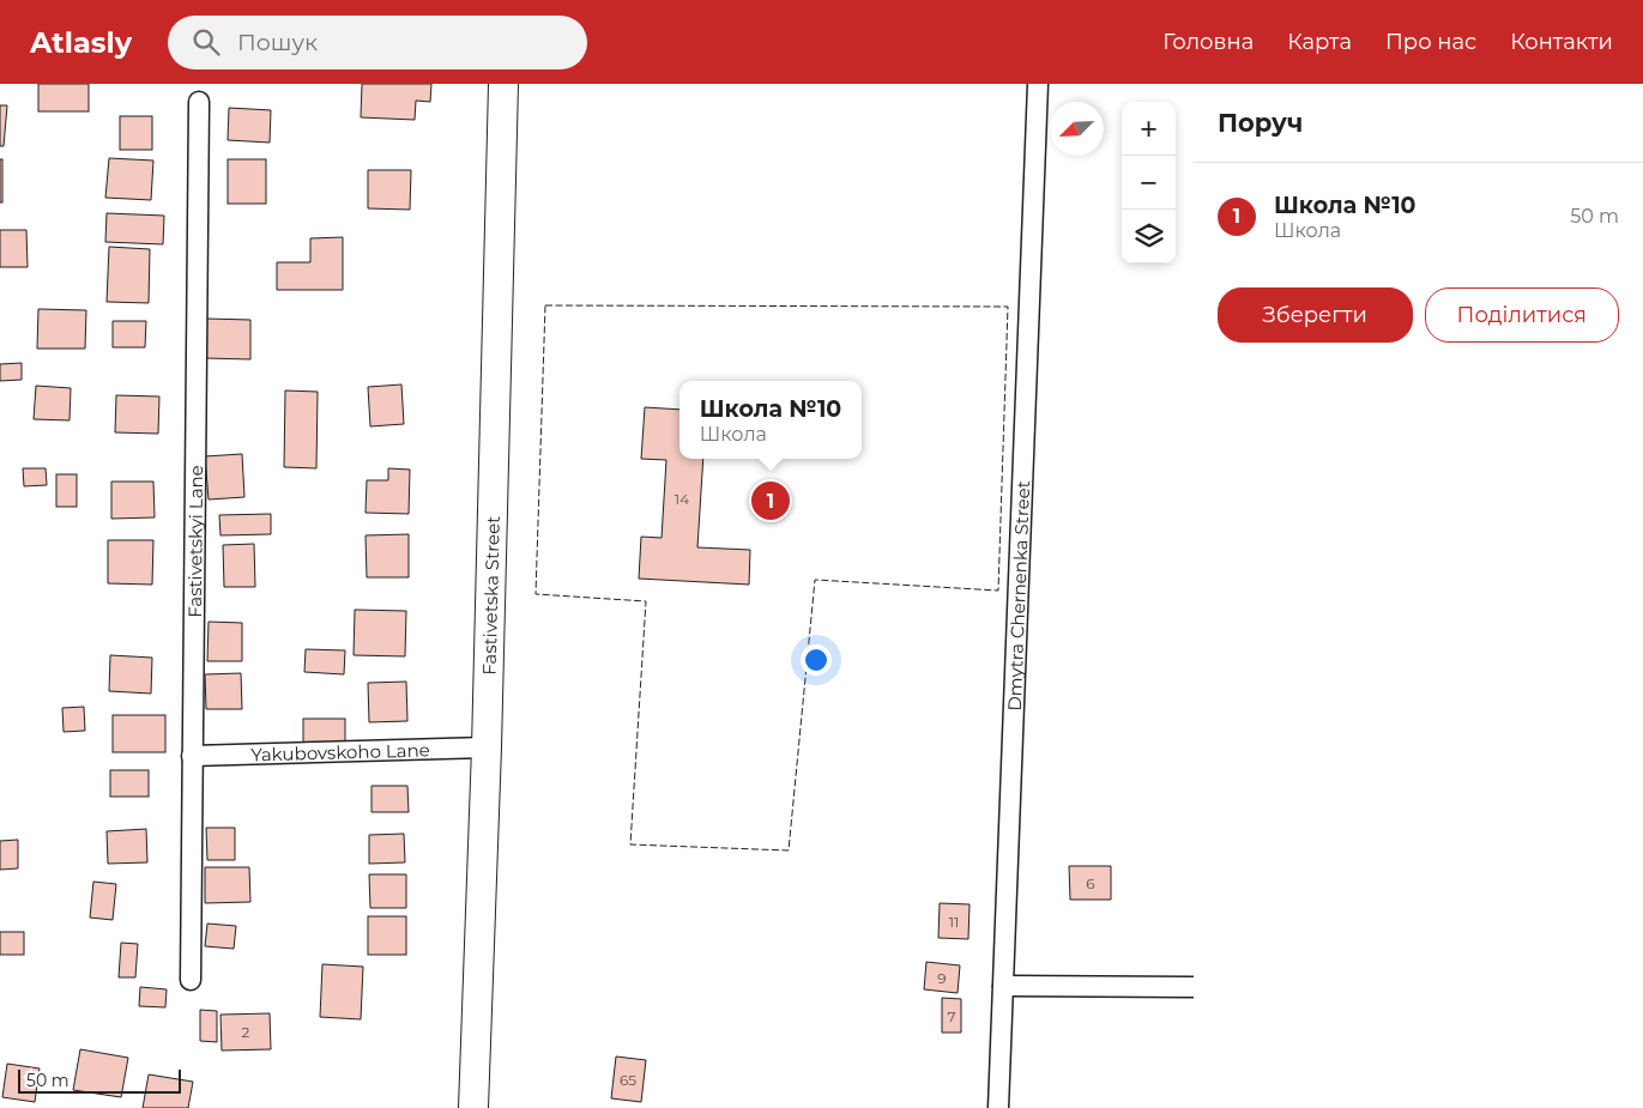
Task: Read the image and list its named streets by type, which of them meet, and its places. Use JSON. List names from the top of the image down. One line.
{"streets":{"main road":["Fastivetska Street"],"street":["Fastivetskyi Lane","Dmytra Chernenka Street","Yakubovskoho Lane"]},"crossings":[["Fastivetskyi Lane","Yakubovskoho Lane"],["Fastivetska Street","Yakubovskoho Lane"]],"house_numbers":["14","6","11","9","7","2","65"],"scale_bar":"50 m","north":"bottom left","page":{"header":"Atlasly","search":"Пошук","nav":["Головна","Карта","Про нас","Контакти"],"heading":"Поруч","map_buttons":["+","−"],"list":[{"mark":"1","name":"Школа №10","note":"Школа","value":"50 m"}],"buttons":["Зберегти","Поділитися"],"popup":["Школа №10","Школа"],"pins":"1","scale":"50 m"}}
